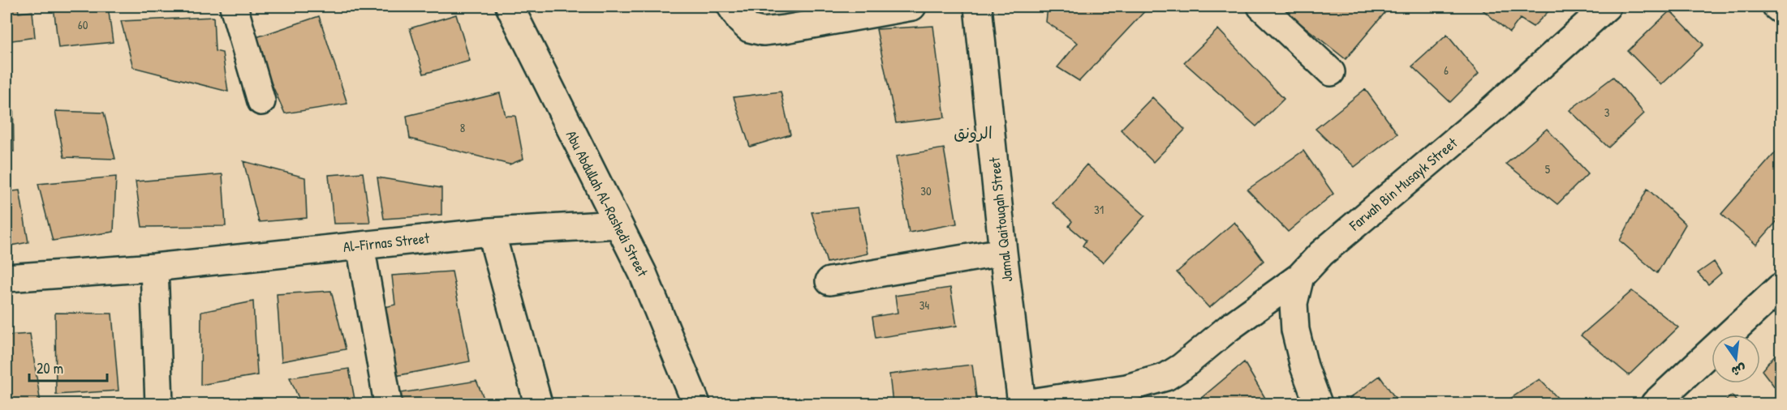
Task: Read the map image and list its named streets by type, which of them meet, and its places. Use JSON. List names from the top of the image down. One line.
{"streets":{"street":["Farwah Bin Musayk Street","Abu Abdullah Al-Rashedi Street","Jamal Qaitouqah Street","Al-Firnas Street"]},"crossings":[["Abu Abdullah Al-Rashedi Street","Al-Firnas Street"]],"districts":["الرونق"],"house_numbers":["60","6","3","8","5","30","31","34"],"scale_bar":"20 m","north":"bottom"}
